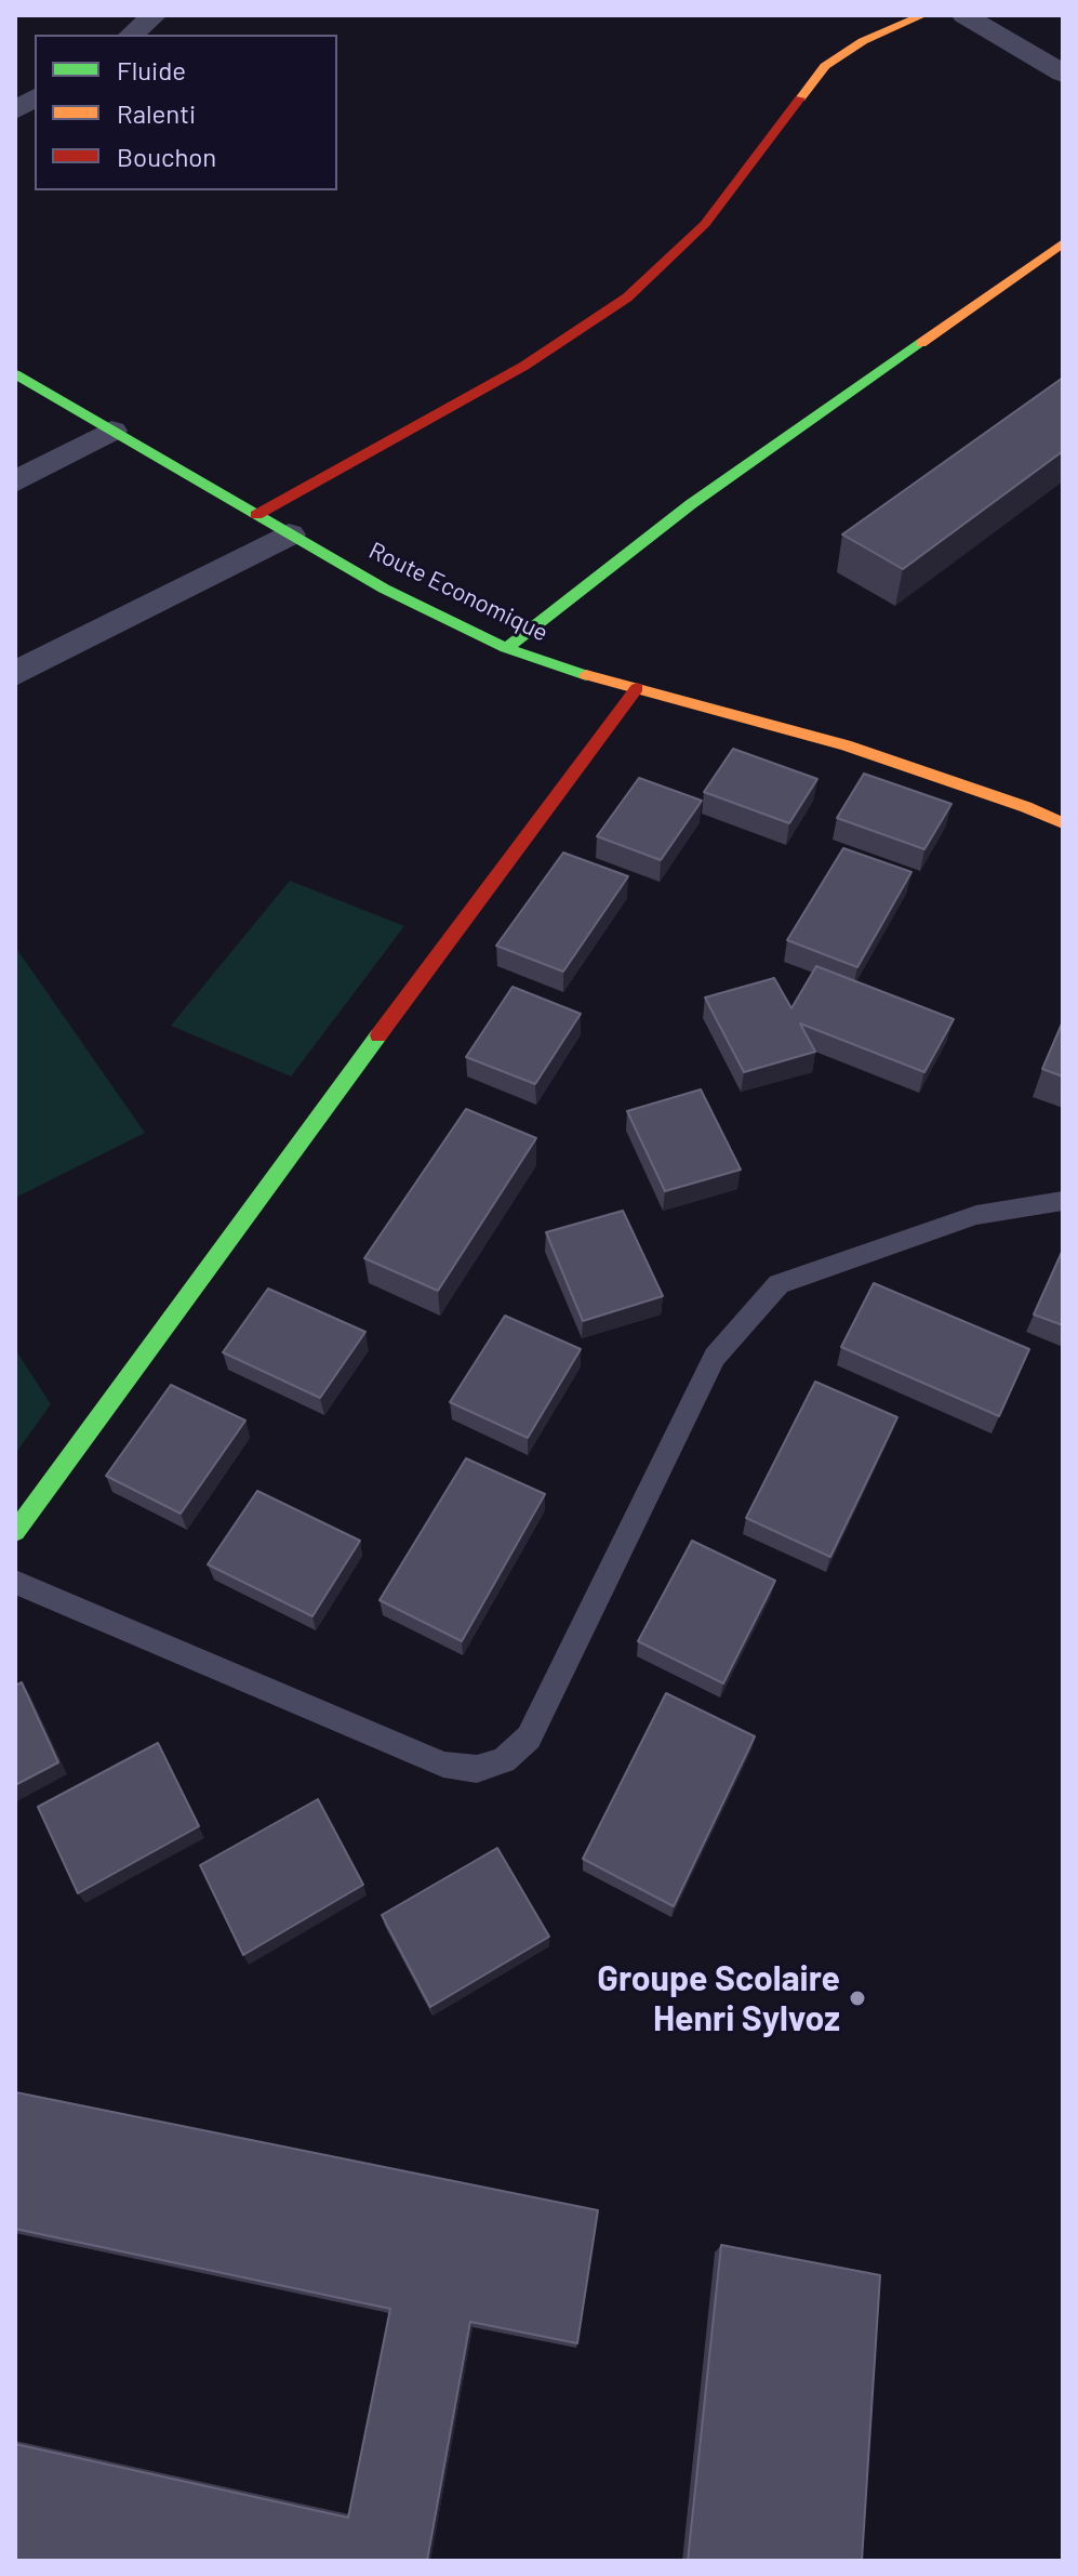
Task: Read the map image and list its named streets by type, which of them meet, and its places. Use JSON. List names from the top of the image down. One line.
{"streets":{"main road":["Route Economique"]},"places":["Groupe Scolaire Henri Sylvoz"],"legend":["Fluide","Ralenti","Bouchon"]}
